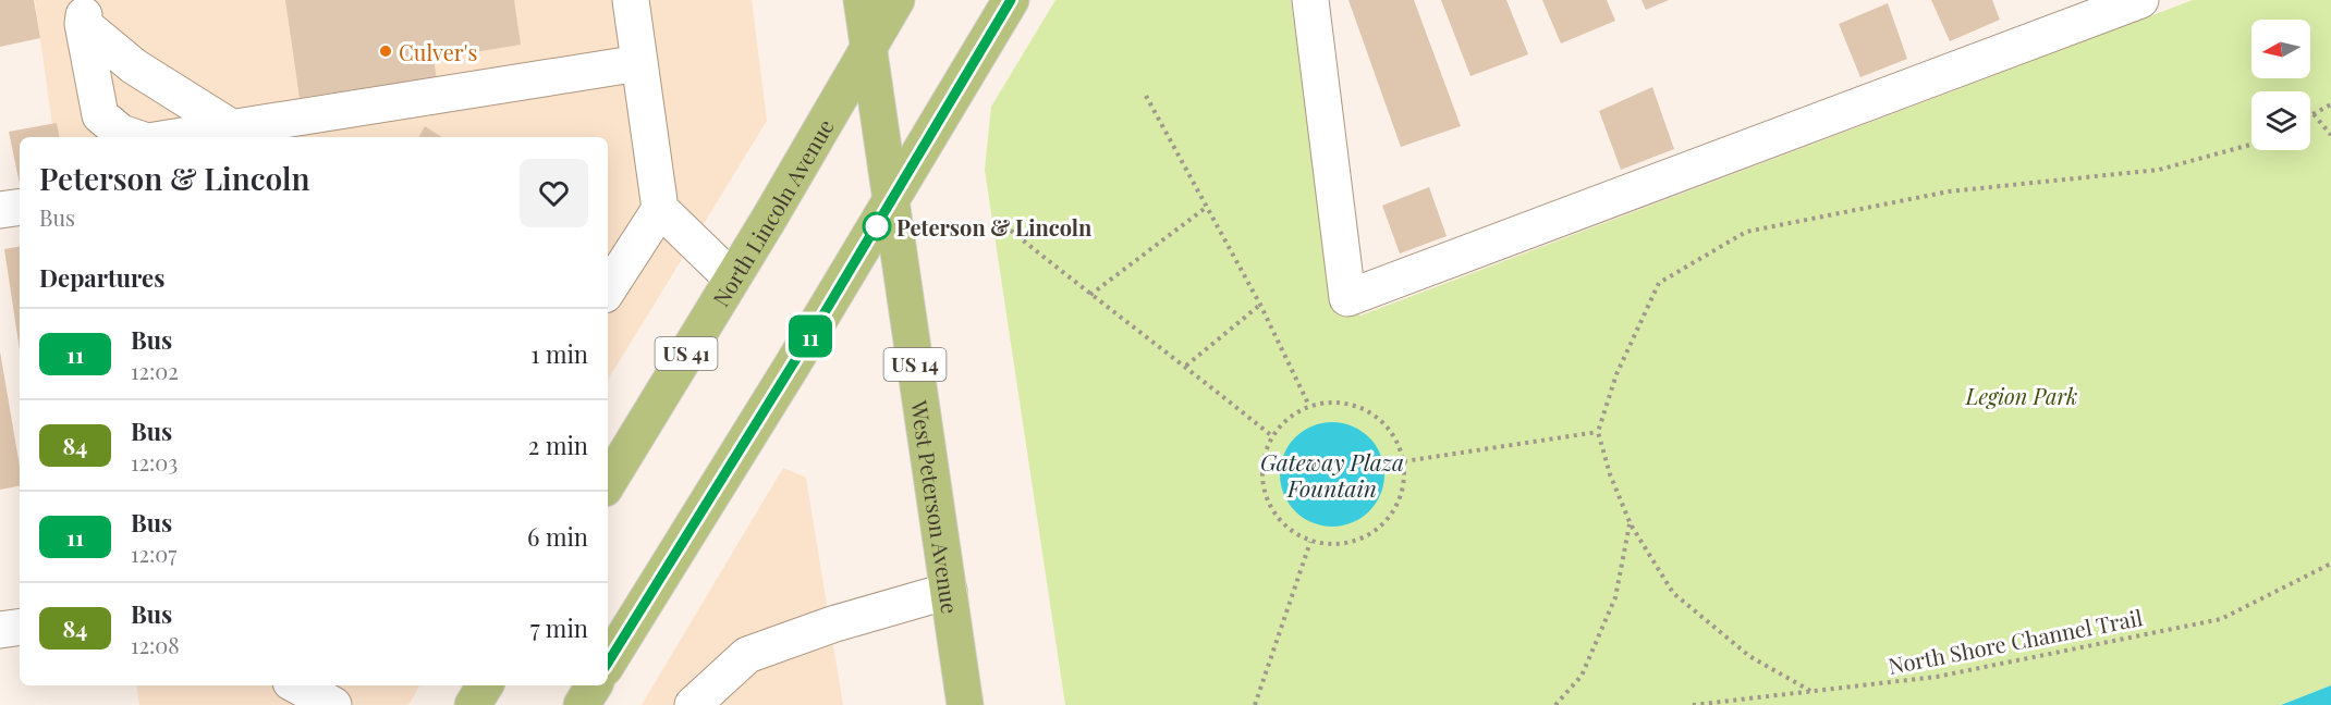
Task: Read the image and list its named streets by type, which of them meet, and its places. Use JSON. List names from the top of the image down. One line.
{"streets":{"main road":["North Lincoln Avenue","US 41","US 14","West Peterson Avenue"],"path":["North Shore Channel Trail"]},"crossings":[["North Lincoln Avenue","West Peterson Avenue"]],"water":["Gateway Plaza Fountain"],"parks":["Legion Park"],"places":["Culver's","Peterson & Lincoln"],"lines":["bus line 11"],"north":"left","page":{"on_map":"11","heading":[["Peterson & Lincoln","Bus"],"Departures"],"list":[{"mark":"11","name":"Bus","note":"12:02","value":"1 min"},{"mark":"84","name":"Bus","note":"12:03","value":"2 min"},{"mark":"11","name":"Bus","note":"12:07","value":"6 min"},{"mark":"84","name":"Bus","note":"12:08","value":"7 min"}]}}
